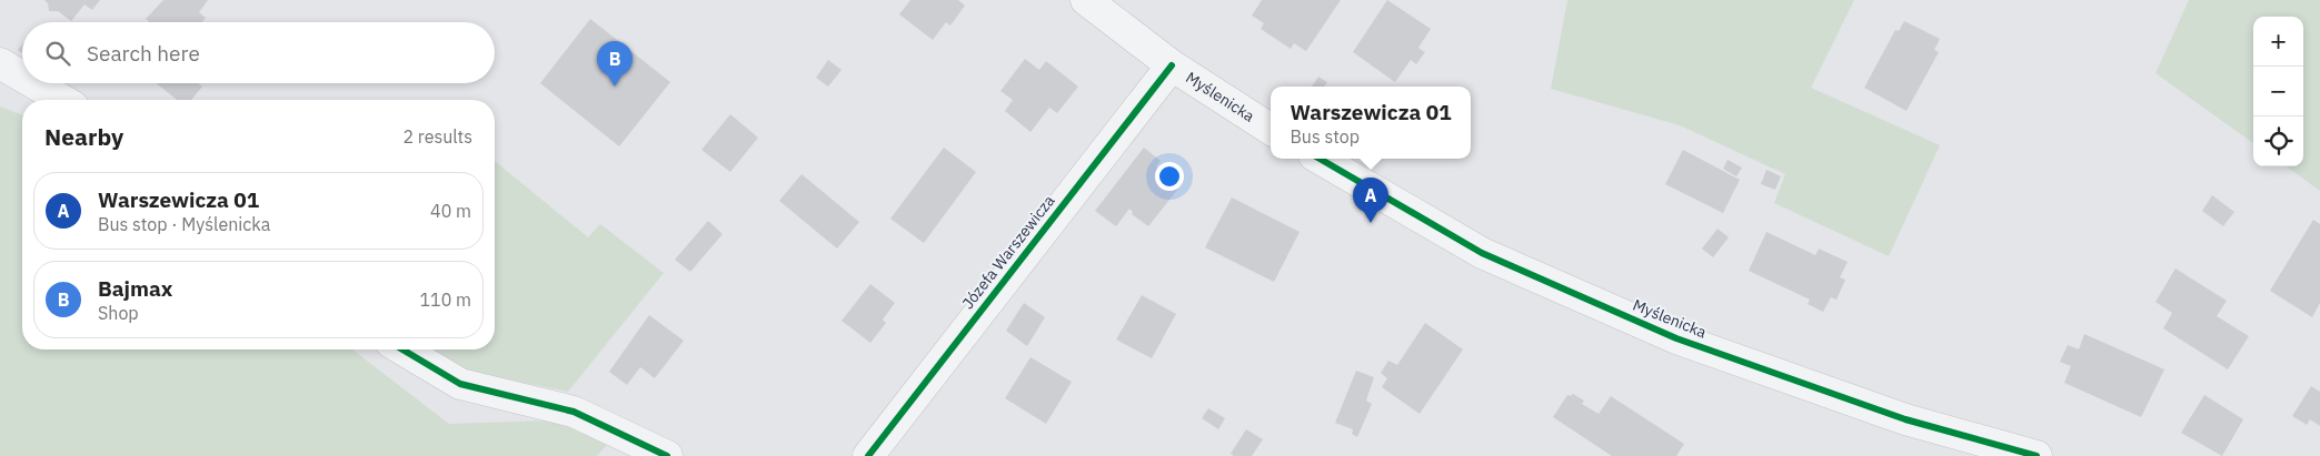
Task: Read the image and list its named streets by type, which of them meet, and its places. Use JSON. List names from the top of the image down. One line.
{"streets":{"street":["Myślenicka","Józefa Warszewicza"]},"crossings":[["Myślenicka","Józefa Warszewicza"]],"page":{"map_buttons":["+","−"],"search":"Search here","pins":["B","A"],"popup":["Warszewicza 01","Bus stop"],"heading":["Nearby","2 results"],"list":[{"mark":"A","name":"Warszewicza 01","note":"Bus stop · Myślenicka","value":"40 m"},{"mark":"B","name":"Bajmax","note":"Shop","value":"110 m"}]}}
